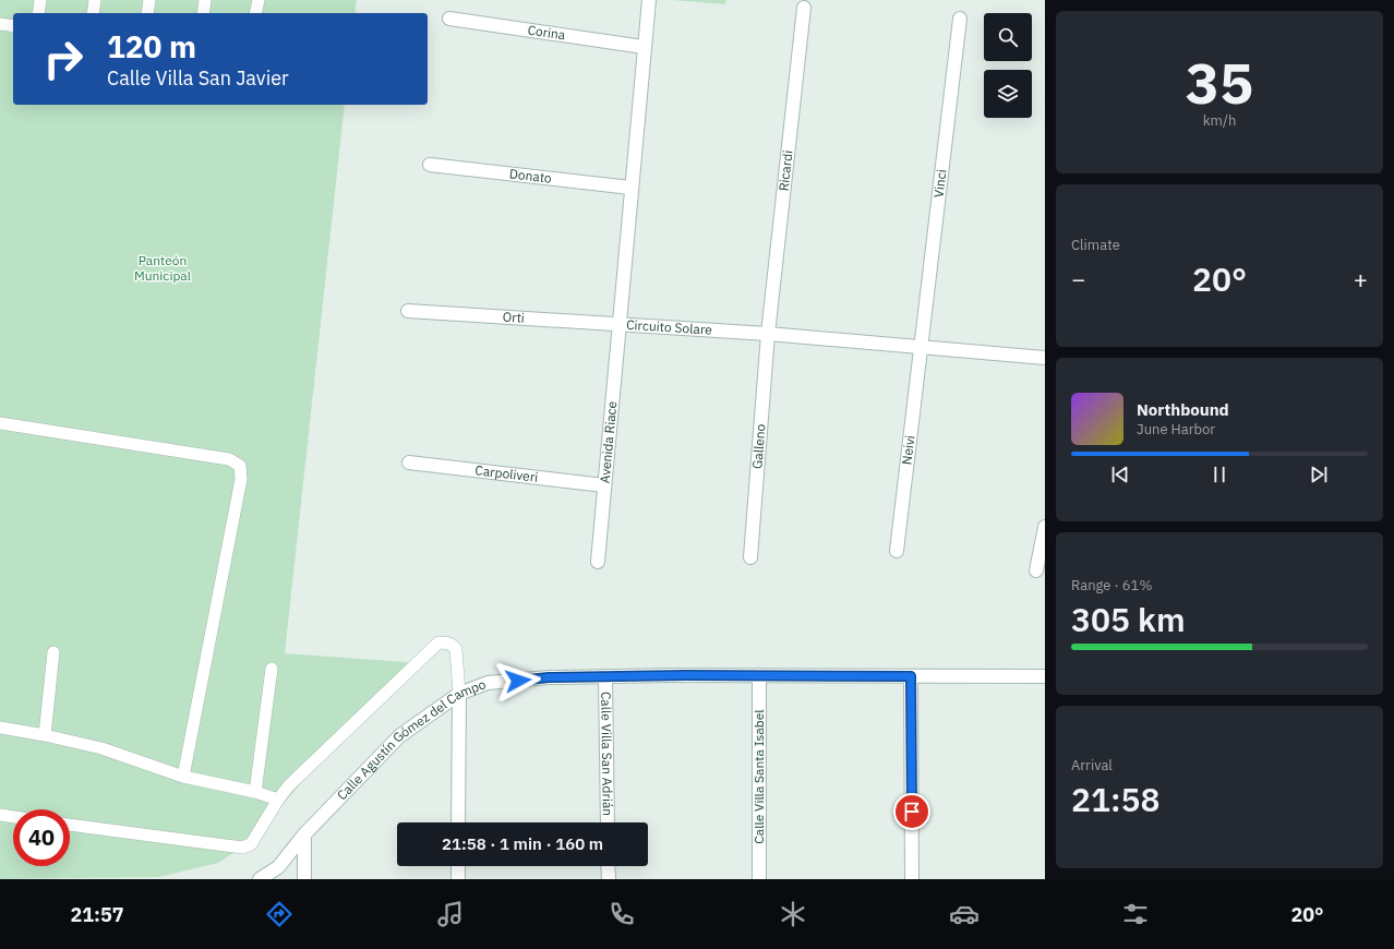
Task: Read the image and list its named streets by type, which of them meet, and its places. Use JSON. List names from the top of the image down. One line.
{"streets":{"street":["Corina","Ricardi","Donato","Vinci","Orti","Circuito Solare","Avenida Riace","Galleno","Neivi","Carpoliveri","Calle Agustín Gómez del Campo","Calle Villa San Adrián","Calle Villa Santa Isabel"]},"crossings":[["Corina","Circuito Solare"],["Ricardi","Circuito Solare"],["Ricardi","Galleno"],["Donato","Circuito Solare"],["Vinci","Circuito Solare"],["Vinci","Neivi"],["Orti","Circuito Solare"],["Orti","Avenida Riace"],["Circuito Solare","Avenida Riace"],["Circuito Solare","Galleno"],["Circuito Solare","Neivi"],["Avenida Riace","Carpoliveri"],["Calle Agustín Gómez del Campo","Calle Villa San Adrián"],["Calle Agustín Gómez del Campo","Calle Villa Santa Isabel"]],"parks":["Panteón Municipal"],"page":{"tile":[["35","km/h"],"Climate",["Range · 61%","305 km"],["Arrival","21:58"]],"turn":["120 m","Calle Villa San Javier"],"heat":["−","20°","+"],"song":["Northbound","June Harbor"],"limit":"40","trip":"21:58 · 1 min · 160 m","tabs":["21:57","20°"]}}
